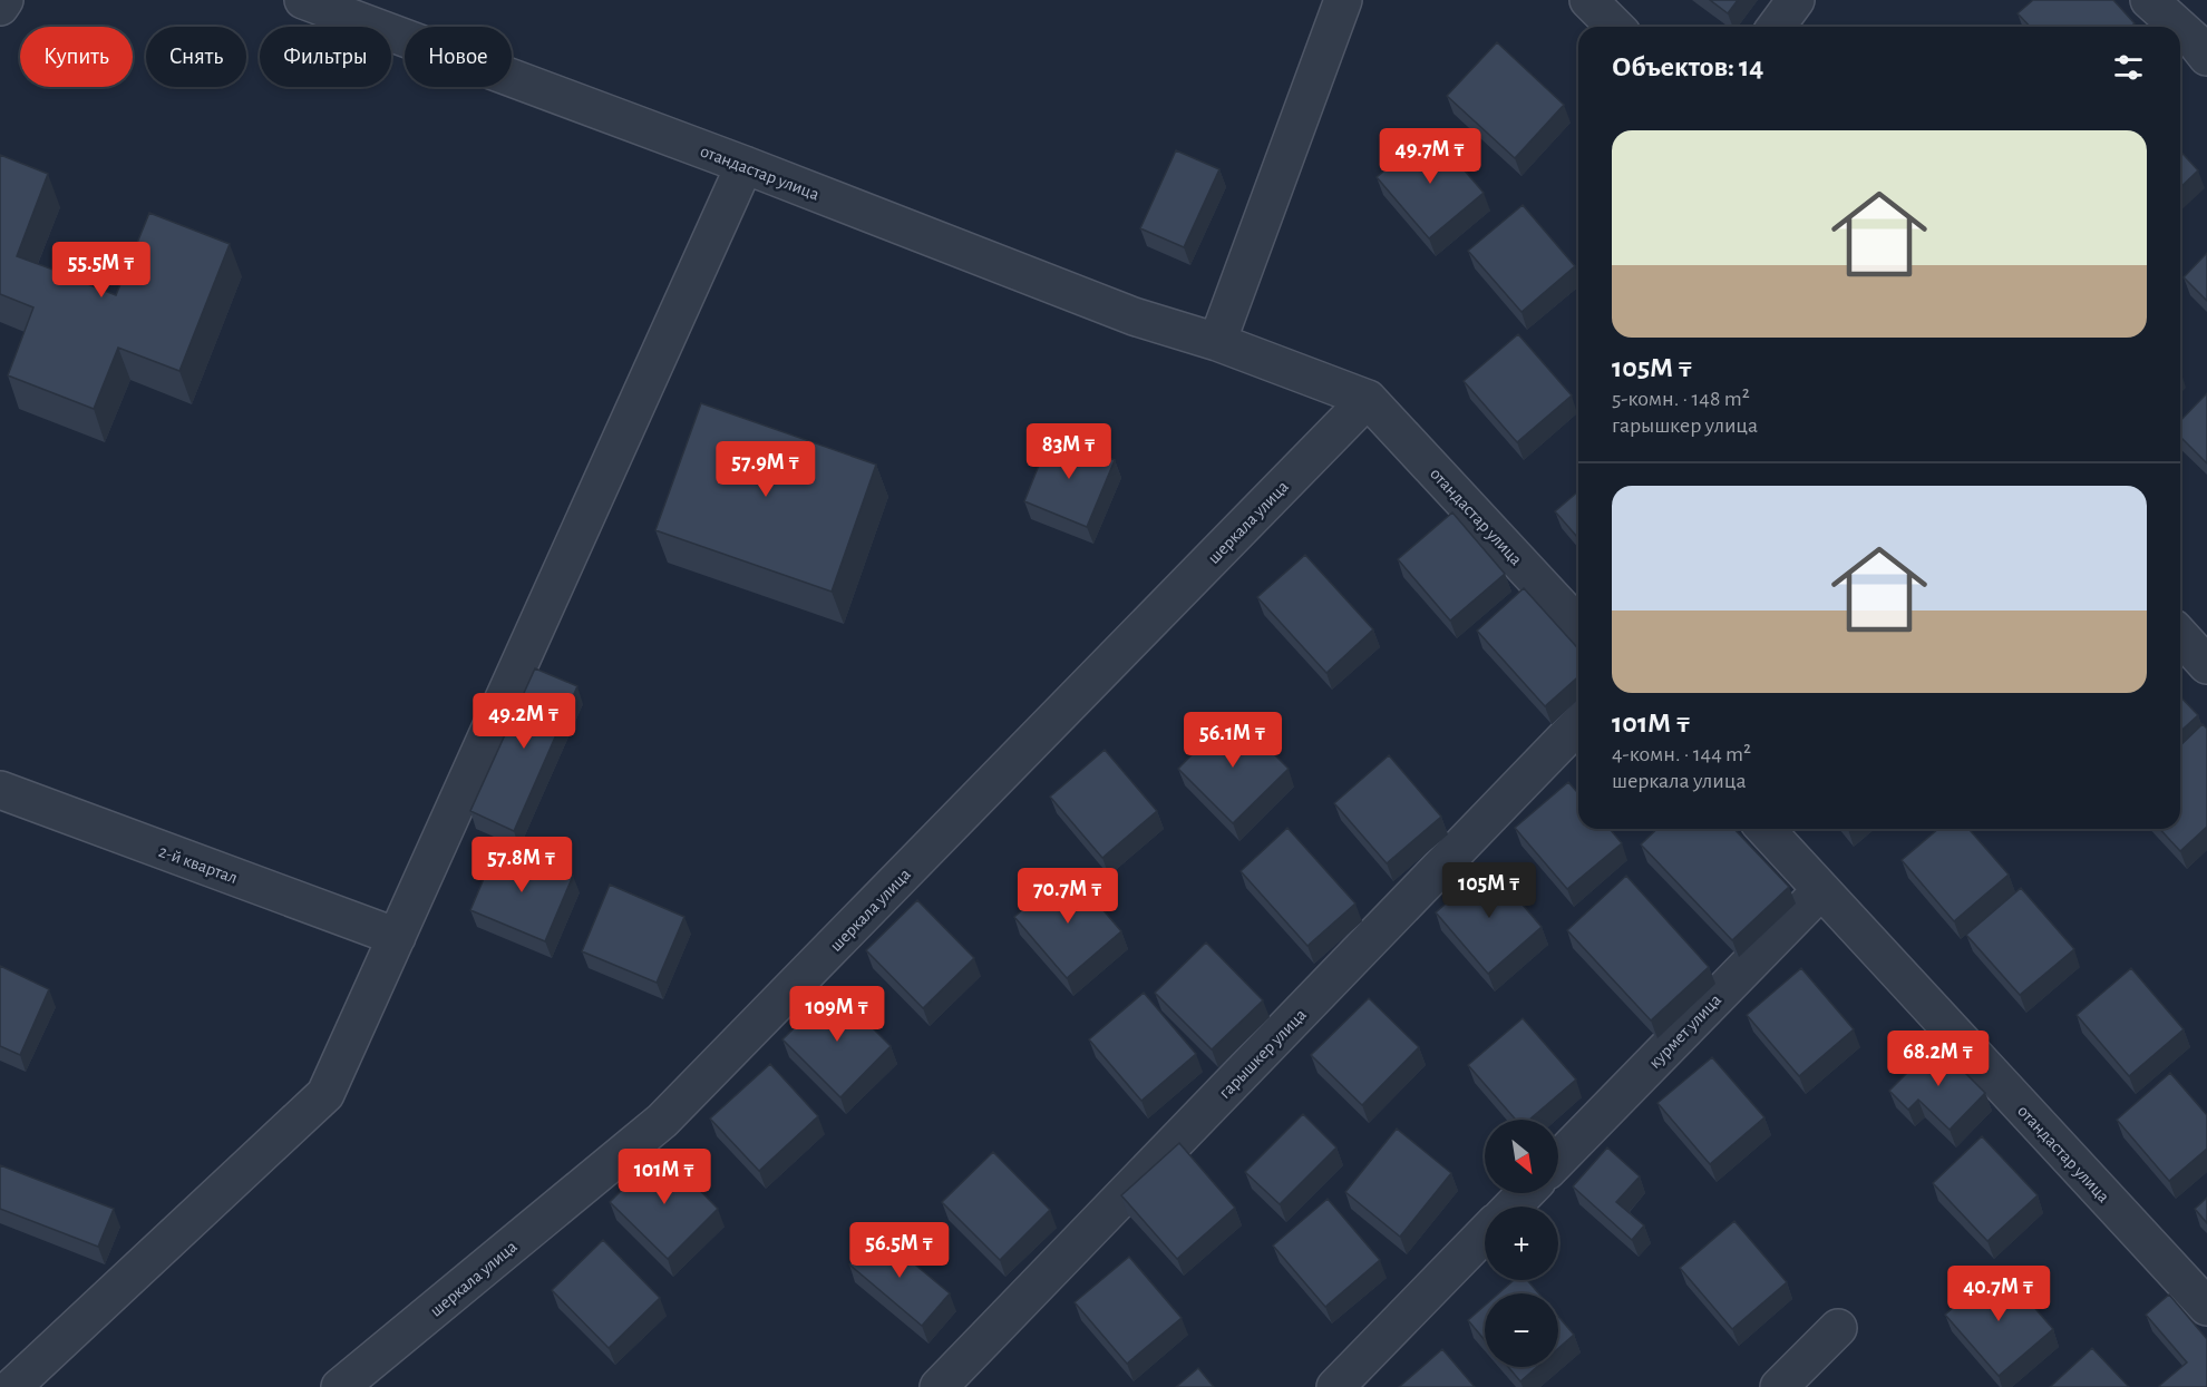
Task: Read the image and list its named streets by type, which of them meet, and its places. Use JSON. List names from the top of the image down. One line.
{"streets":{"street":["отандастар улица","шеркала улица","2-й квартал","курмет улица","гарышкер улица"]},"crossings":[["отандастар улица","шеркала улица"],["отандастар улица","курмет улица"]],"north":"bottom right","page":{"chip":["Купить","Снять","Фильтры","Новое"],"heading":"Объектов: 14","list":[{"name":"105M ₸","note":"5-комн. · 148 m² · гарышкер улица"},{"name":"101M ₸","note":"4-комн. · 144 m² · шеркала улица"}],"price":["49.7M ₸","55.5M ₸","83M ₸","57.9M ₸","49.2M ₸","56.1M ₸","57.8M ₸","105M ₸","70.7M ₸","109M ₸","68.2M ₸","101M ₸","56.5M ₸","40.7M ₸"],"map_buttons":["+","−"]}}
